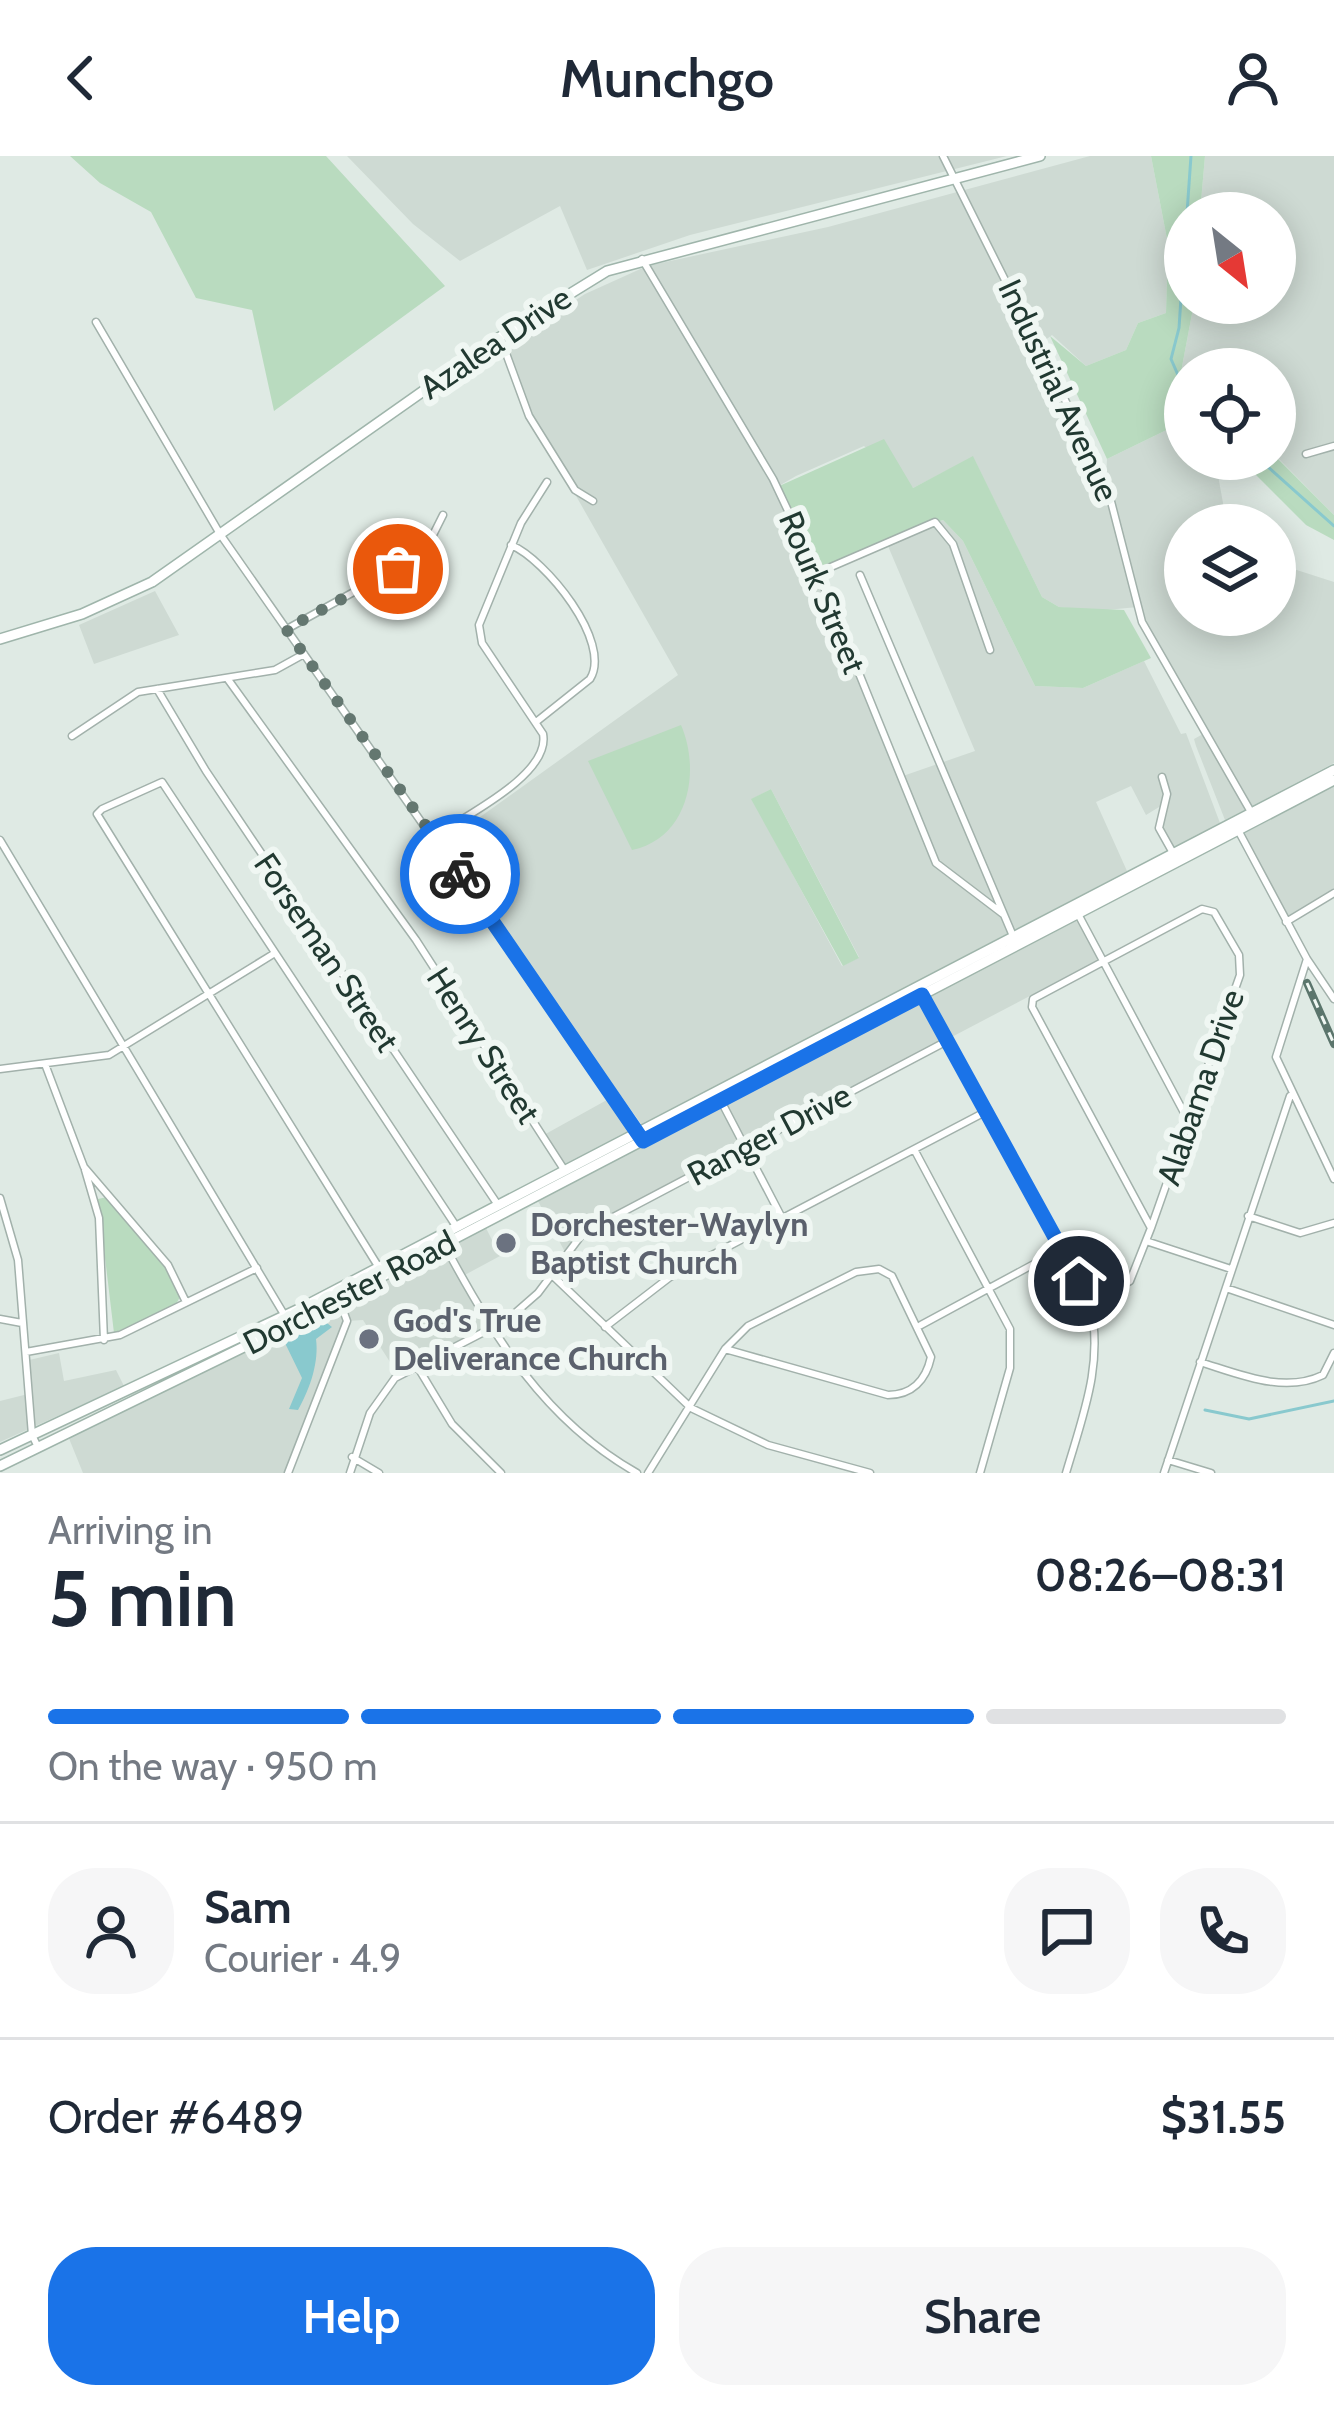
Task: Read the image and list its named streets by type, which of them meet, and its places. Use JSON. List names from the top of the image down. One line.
{"streets":{"main road":["Azalea Drive","Dorchester Road"],"street":["Industrial Avenue","Rourk Street","Forseman Street","Henry Street","Alabama Drive","Ranger Drive"]},"crossings":[["Azalea Drive","Industrial Avenue"],["Azalea Drive","Rourk Street"],["Industrial Avenue","Dorchester Road"],["Forseman Street","Dorchester Road"],["Henry Street","Dorchester Road"]],"places":["Dorchester-Waylyn Baptist Church","God's True Deliverance Church"],"north":"bottom right","page":{"header":"Munchgo","heading":["5 min","Arriving in","08:26–08:31"],"panel":["Sam","Courier · 4.9","Order #6489","$31.55"],"bar":"On the way · 950 m","buttons":["Help","Share"]}}
